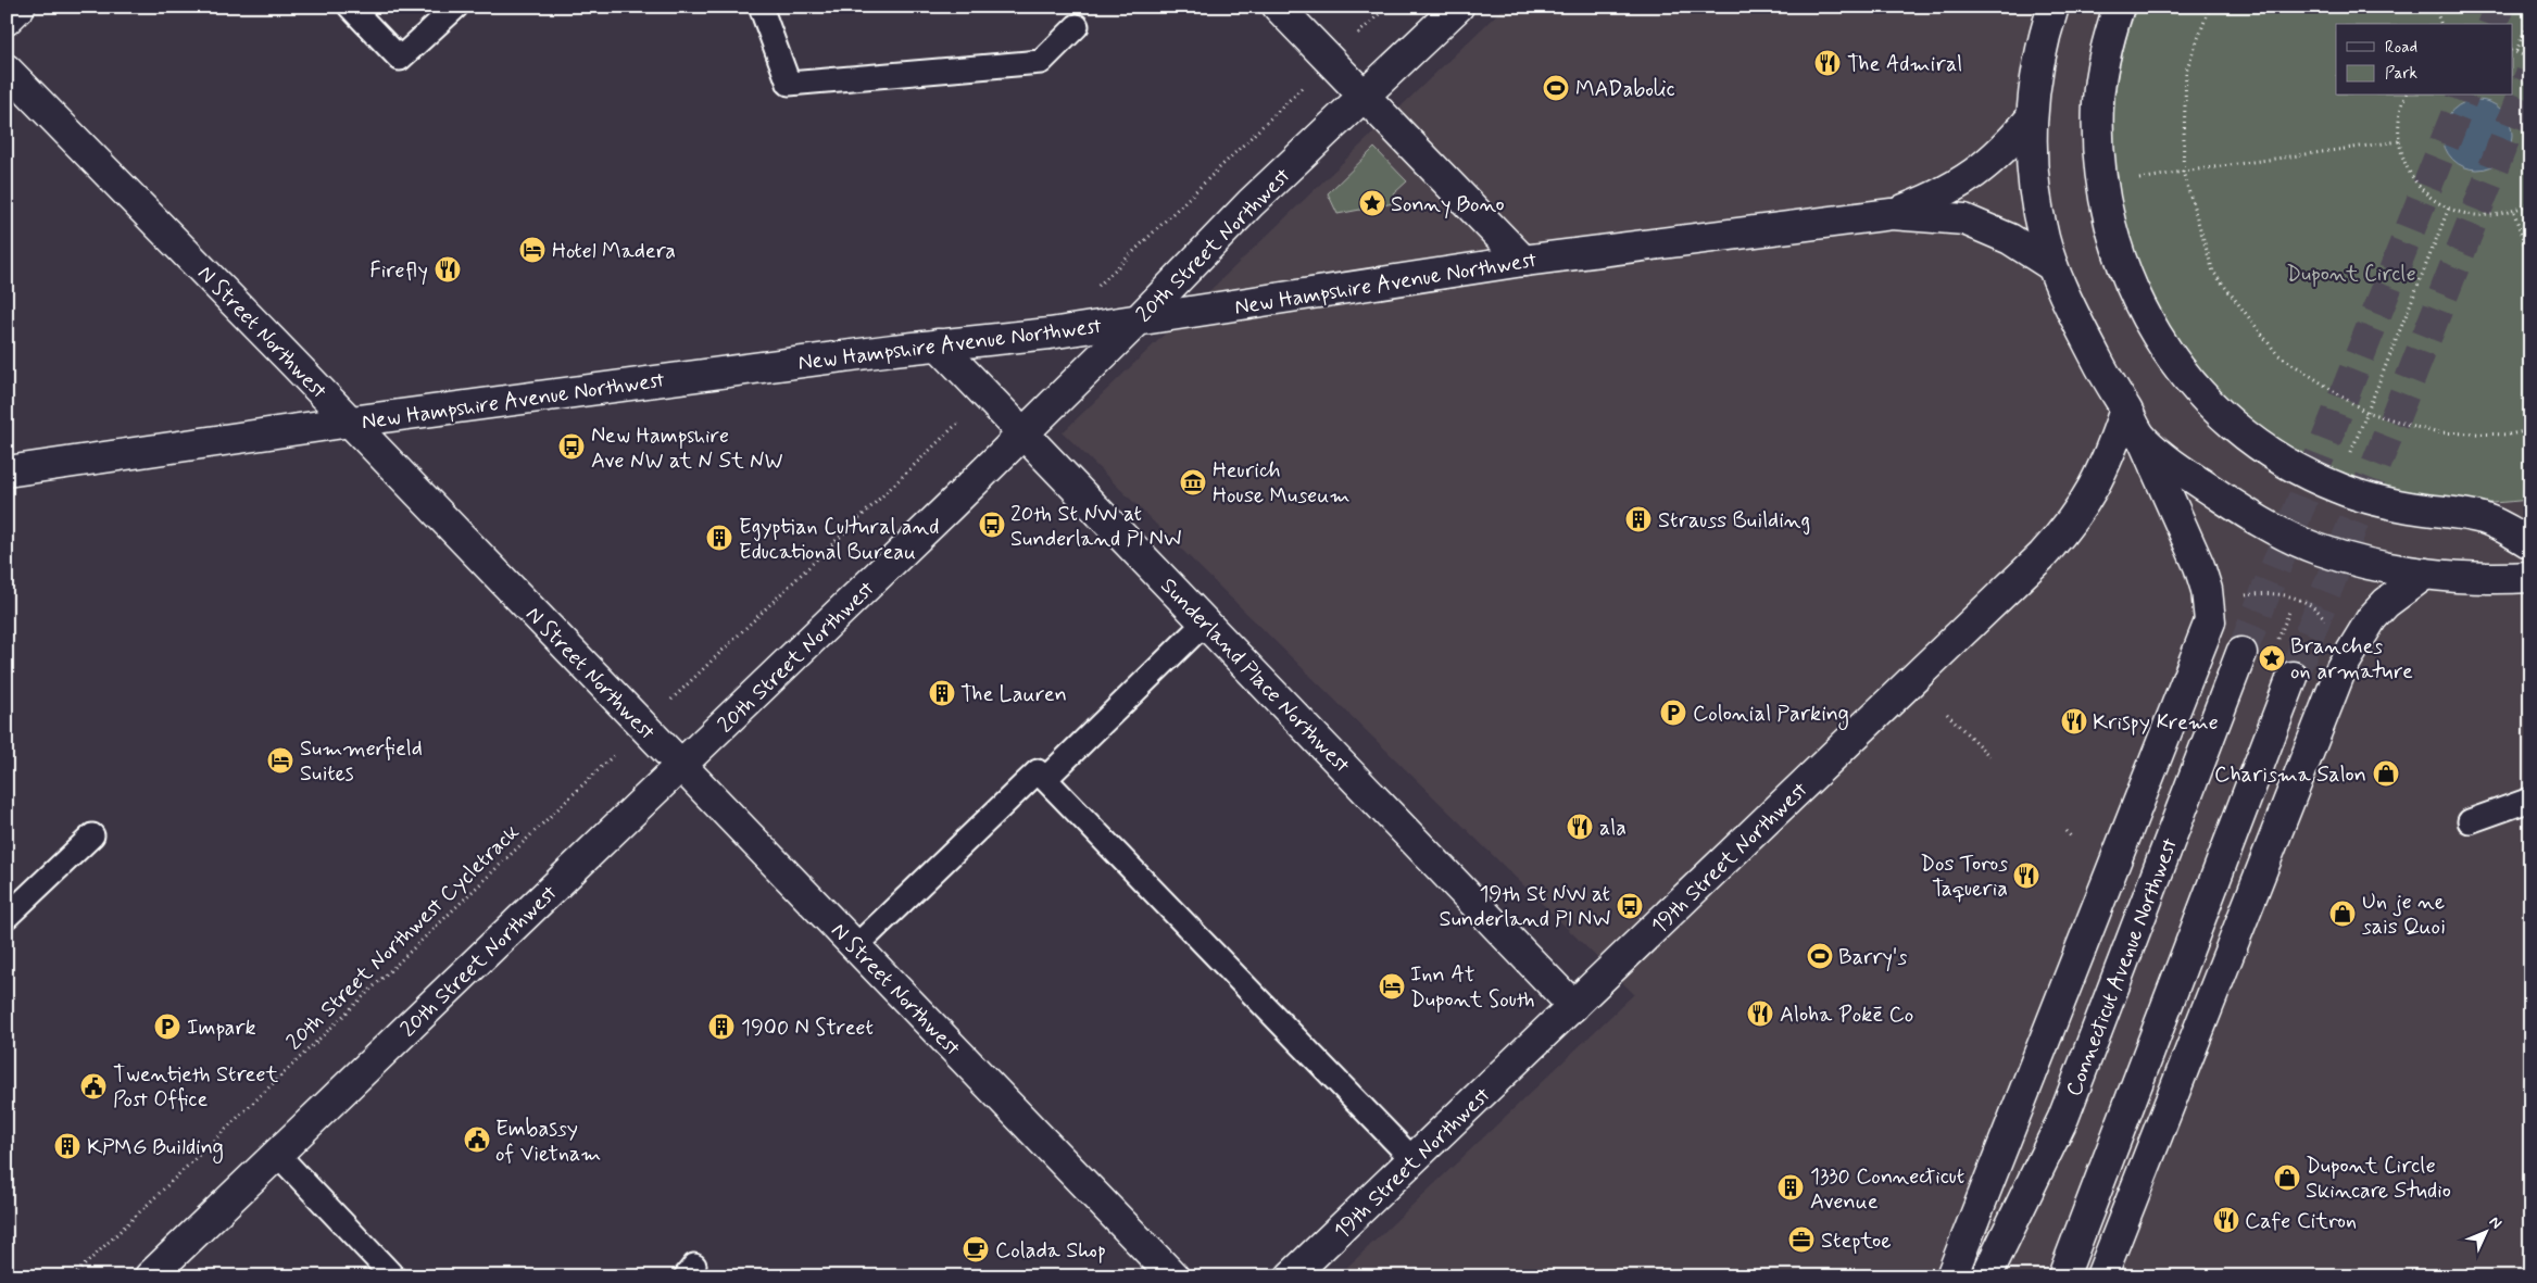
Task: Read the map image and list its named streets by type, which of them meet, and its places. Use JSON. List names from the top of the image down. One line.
{"streets":{"main road":["20th Street Northwest","New Hampshire Avenue Northwest","N Street Northwest","Sunderland Place Northwest","19th Street Northwest","Connecticut Avenue Northwest"],"path":["20th Street Northwest Cycletrack"]},"crossings":[["20th Street Northwest","New Hampshire Avenue Northwest"],["20th Street Northwest","N Street Northwest"],["20th Street Northwest","Sunderland Place Northwest"],["New Hampshire Avenue Northwest","N Street Northwest"],["New Hampshire Avenue Northwest","Sunderland Place Northwest"],["Sunderland Place Northwest","19th Street Northwest"]],"parks":["Dupont Circle"],"places":{"restaurant":["The Admiral","Firefly","Krispy Kreme","ala","Dos Toros Taqueria","Aloha Pokē Co","Cafe Citron"],"sports":["MADabolic","Barry's"],"place":["Sonny Bono","Branches on armature"],"hotel":["Hotel Madera","Summerfield Suites","Inn At Dupont South"],"bus stop":["New Hampshire Ave NW at N St NW","20th St NW at Sunderland Pl NW","19th St NW at Sunderland Pl NW"],"museum":["Heurich House Museum"],"building":["Strauss Building","Egyptian Cultural and Educational Bureau","The Lauren","1900 N Street","KPMG Building","1330 Connecticut Avenue"],"parking":["Colonial Parking","Impark"],"shop":["Charisma Salon","Un je ne sais Quoi","Dupont Circle Skincare Studio"],"public building":["Twentieth Street Post Office","Embassy of Vietnam"],"office":["Steptoe"],"cafe":["Colada Shop"]},"legend":["Road","Park"],"north":"top right"}
